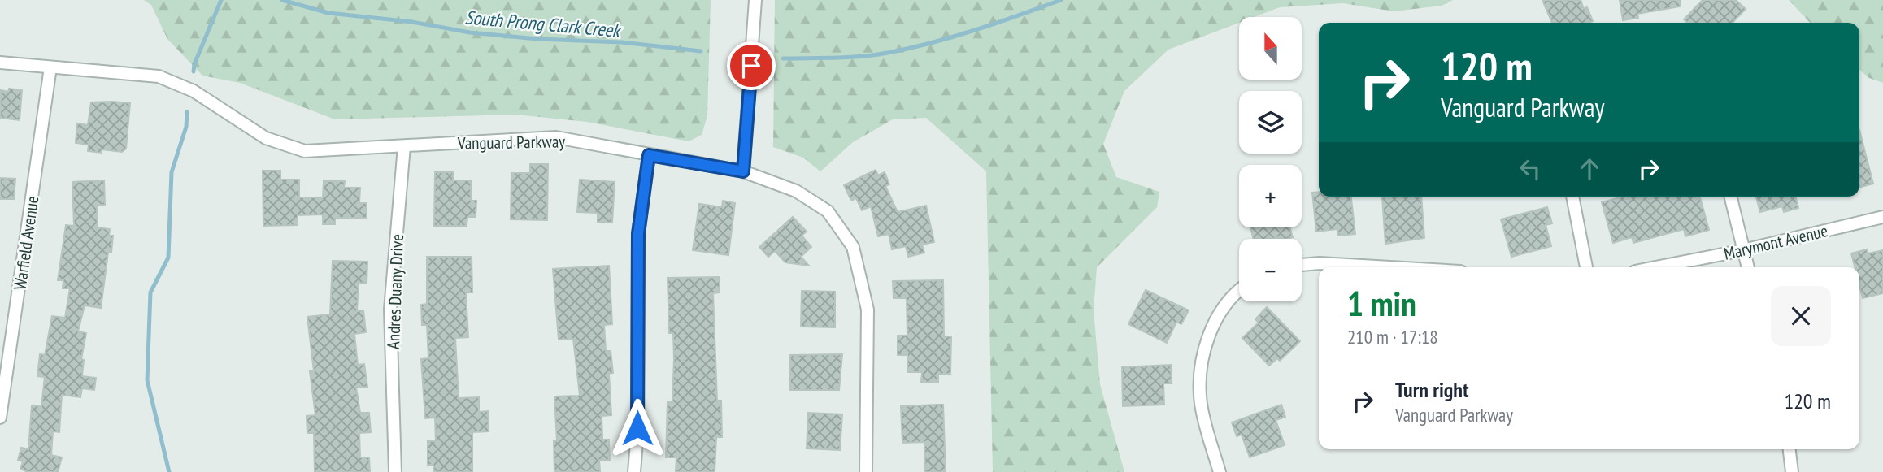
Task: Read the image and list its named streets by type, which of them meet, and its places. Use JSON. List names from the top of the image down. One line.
{"streets":{"street":["Vanguard Parkway","Marymont Avenue","Warfield Avenue","Andres Duany Drive"]},"crossings":[["Vanguard Parkway","Warfield Avenue"],["Vanguard Parkway","Andres Duany Drive"]],"water":["South Prong Clark Creek"],"north":"top","page":{"map_buttons":["+","−"],"turn":["120 m","Vanguard Parkway"],"heading":["1 min","210 m · 17:18"],"list":[{"name":"Turn right","note":"Vanguard Parkway","value":"120 m"}]}}
